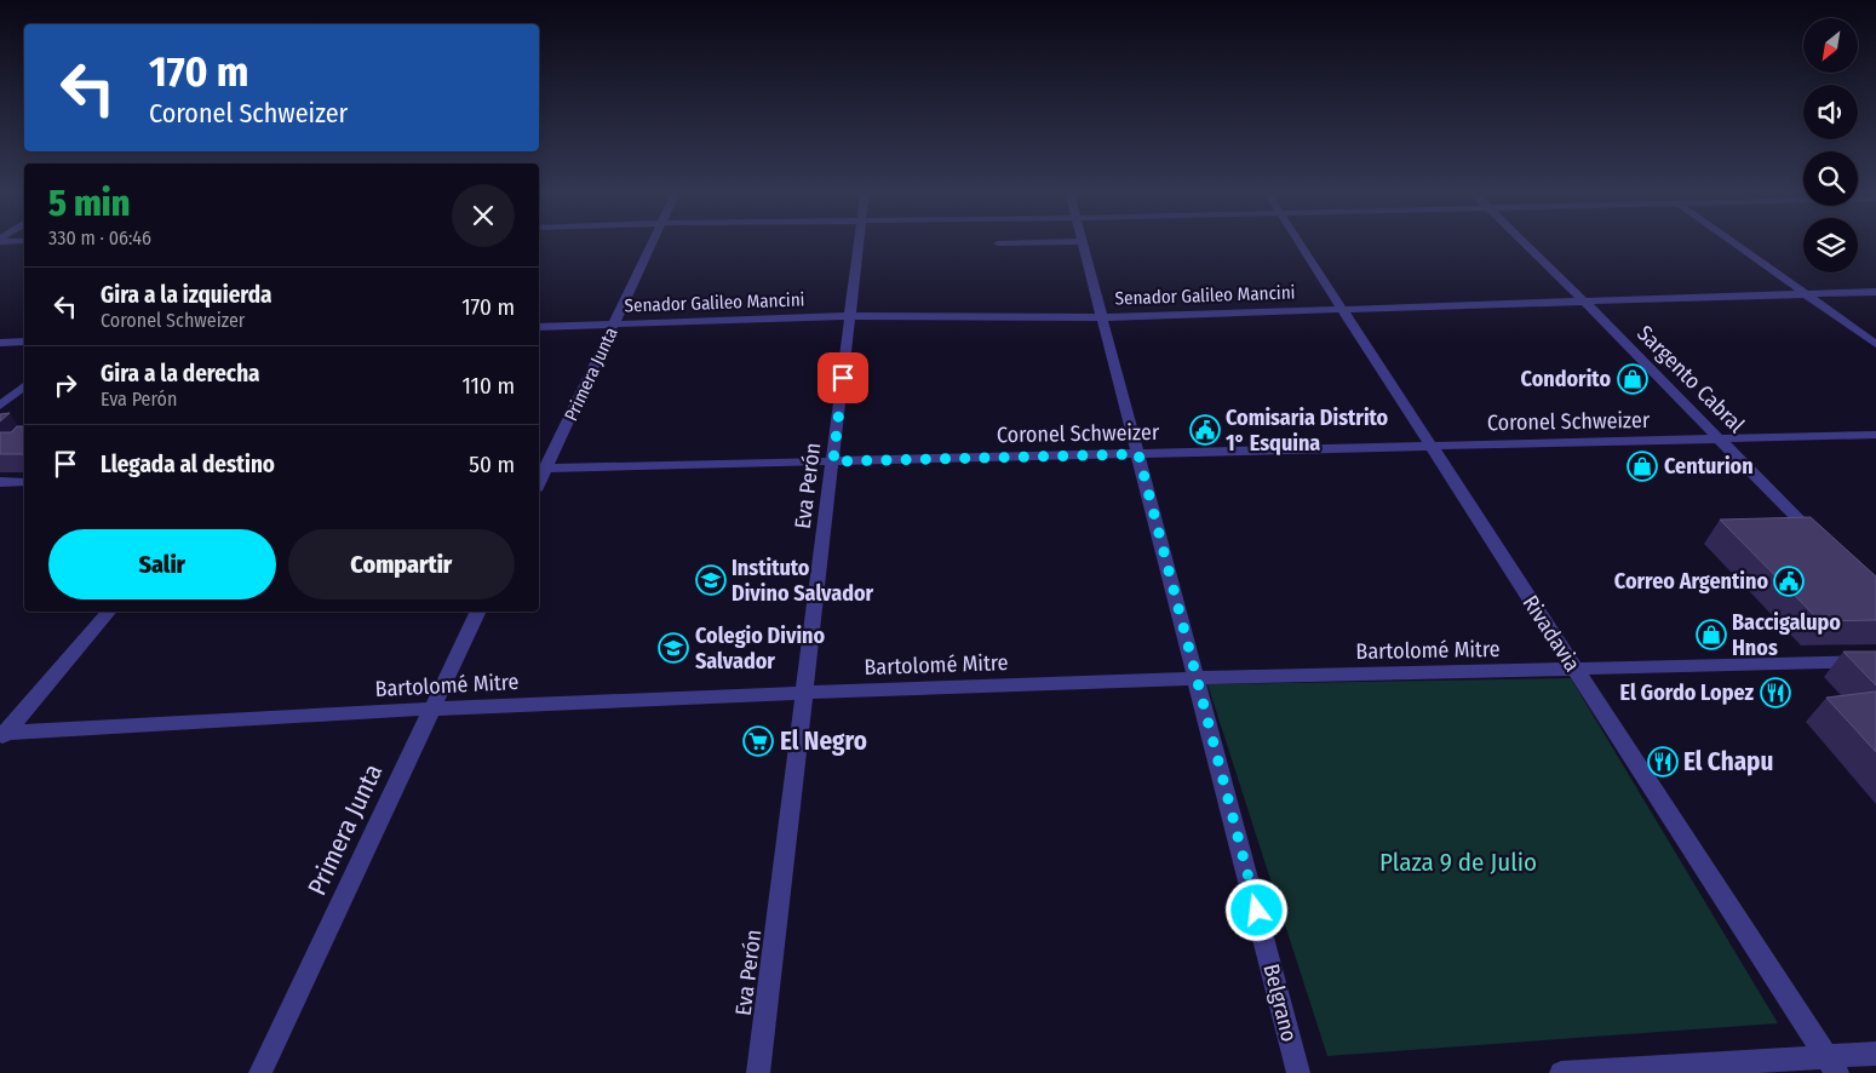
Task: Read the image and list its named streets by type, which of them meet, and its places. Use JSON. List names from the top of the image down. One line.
{"streets":{"street":["Senador Galileo Mancini","Primera Junta","Sargento Cabral","Coronel Schweizer","Eva Perón","Rivadavia","Bartolomé Mitre","Belgrano"]},"crossings":[["Senador Galileo Mancini","Primera Junta"],["Senador Galileo Mancini","Sargento Cabral"],["Senador Galileo Mancini","Eva Perón"],["Senador Galileo Mancini","Rivadavia"],["Senador Galileo Mancini","Belgrano"],["Primera Junta","Coronel Schweizer"],["Primera Junta","Bartolomé Mitre"],["Sargento Cabral","Coronel Schweizer"],["Coronel Schweizer","Eva Perón"],["Coronel Schweizer","Rivadavia"],["Coronel Schweizer","Belgrano"],["Eva Perón","Bartolomé Mitre"],["Rivadavia","Bartolomé Mitre"],["Bartolomé Mitre","Belgrano"]],"parks":["Plaza 9 de Julio"],"places":{"shop":["Condorito","Centurion","Baccigalupo Hnos"],"public building":["Comisaria Distrito 1° Esquina","Correo Argentino"],"school or university":["Instituto Divino Salvador","Colegio Divino Salvador"],"restaurant":["El Gordo Lopez","El Chapu"],"supermarket":["El Negro"]},"north":"bottom left","page":{"turn":["170 m","Coronel Schweizer"],"heading":["5 min","330 m · 06:46"],"list":[{"name":"Gira a la izquierda","note":"Coronel Schweizer","value":"170 m"},{"name":"Gira a la derecha","note":"Eva Perón","value":"110 m"},{"name":"Llegada al destino","value":"50 m"}],"buttons":["Salir","Compartir"]}}
